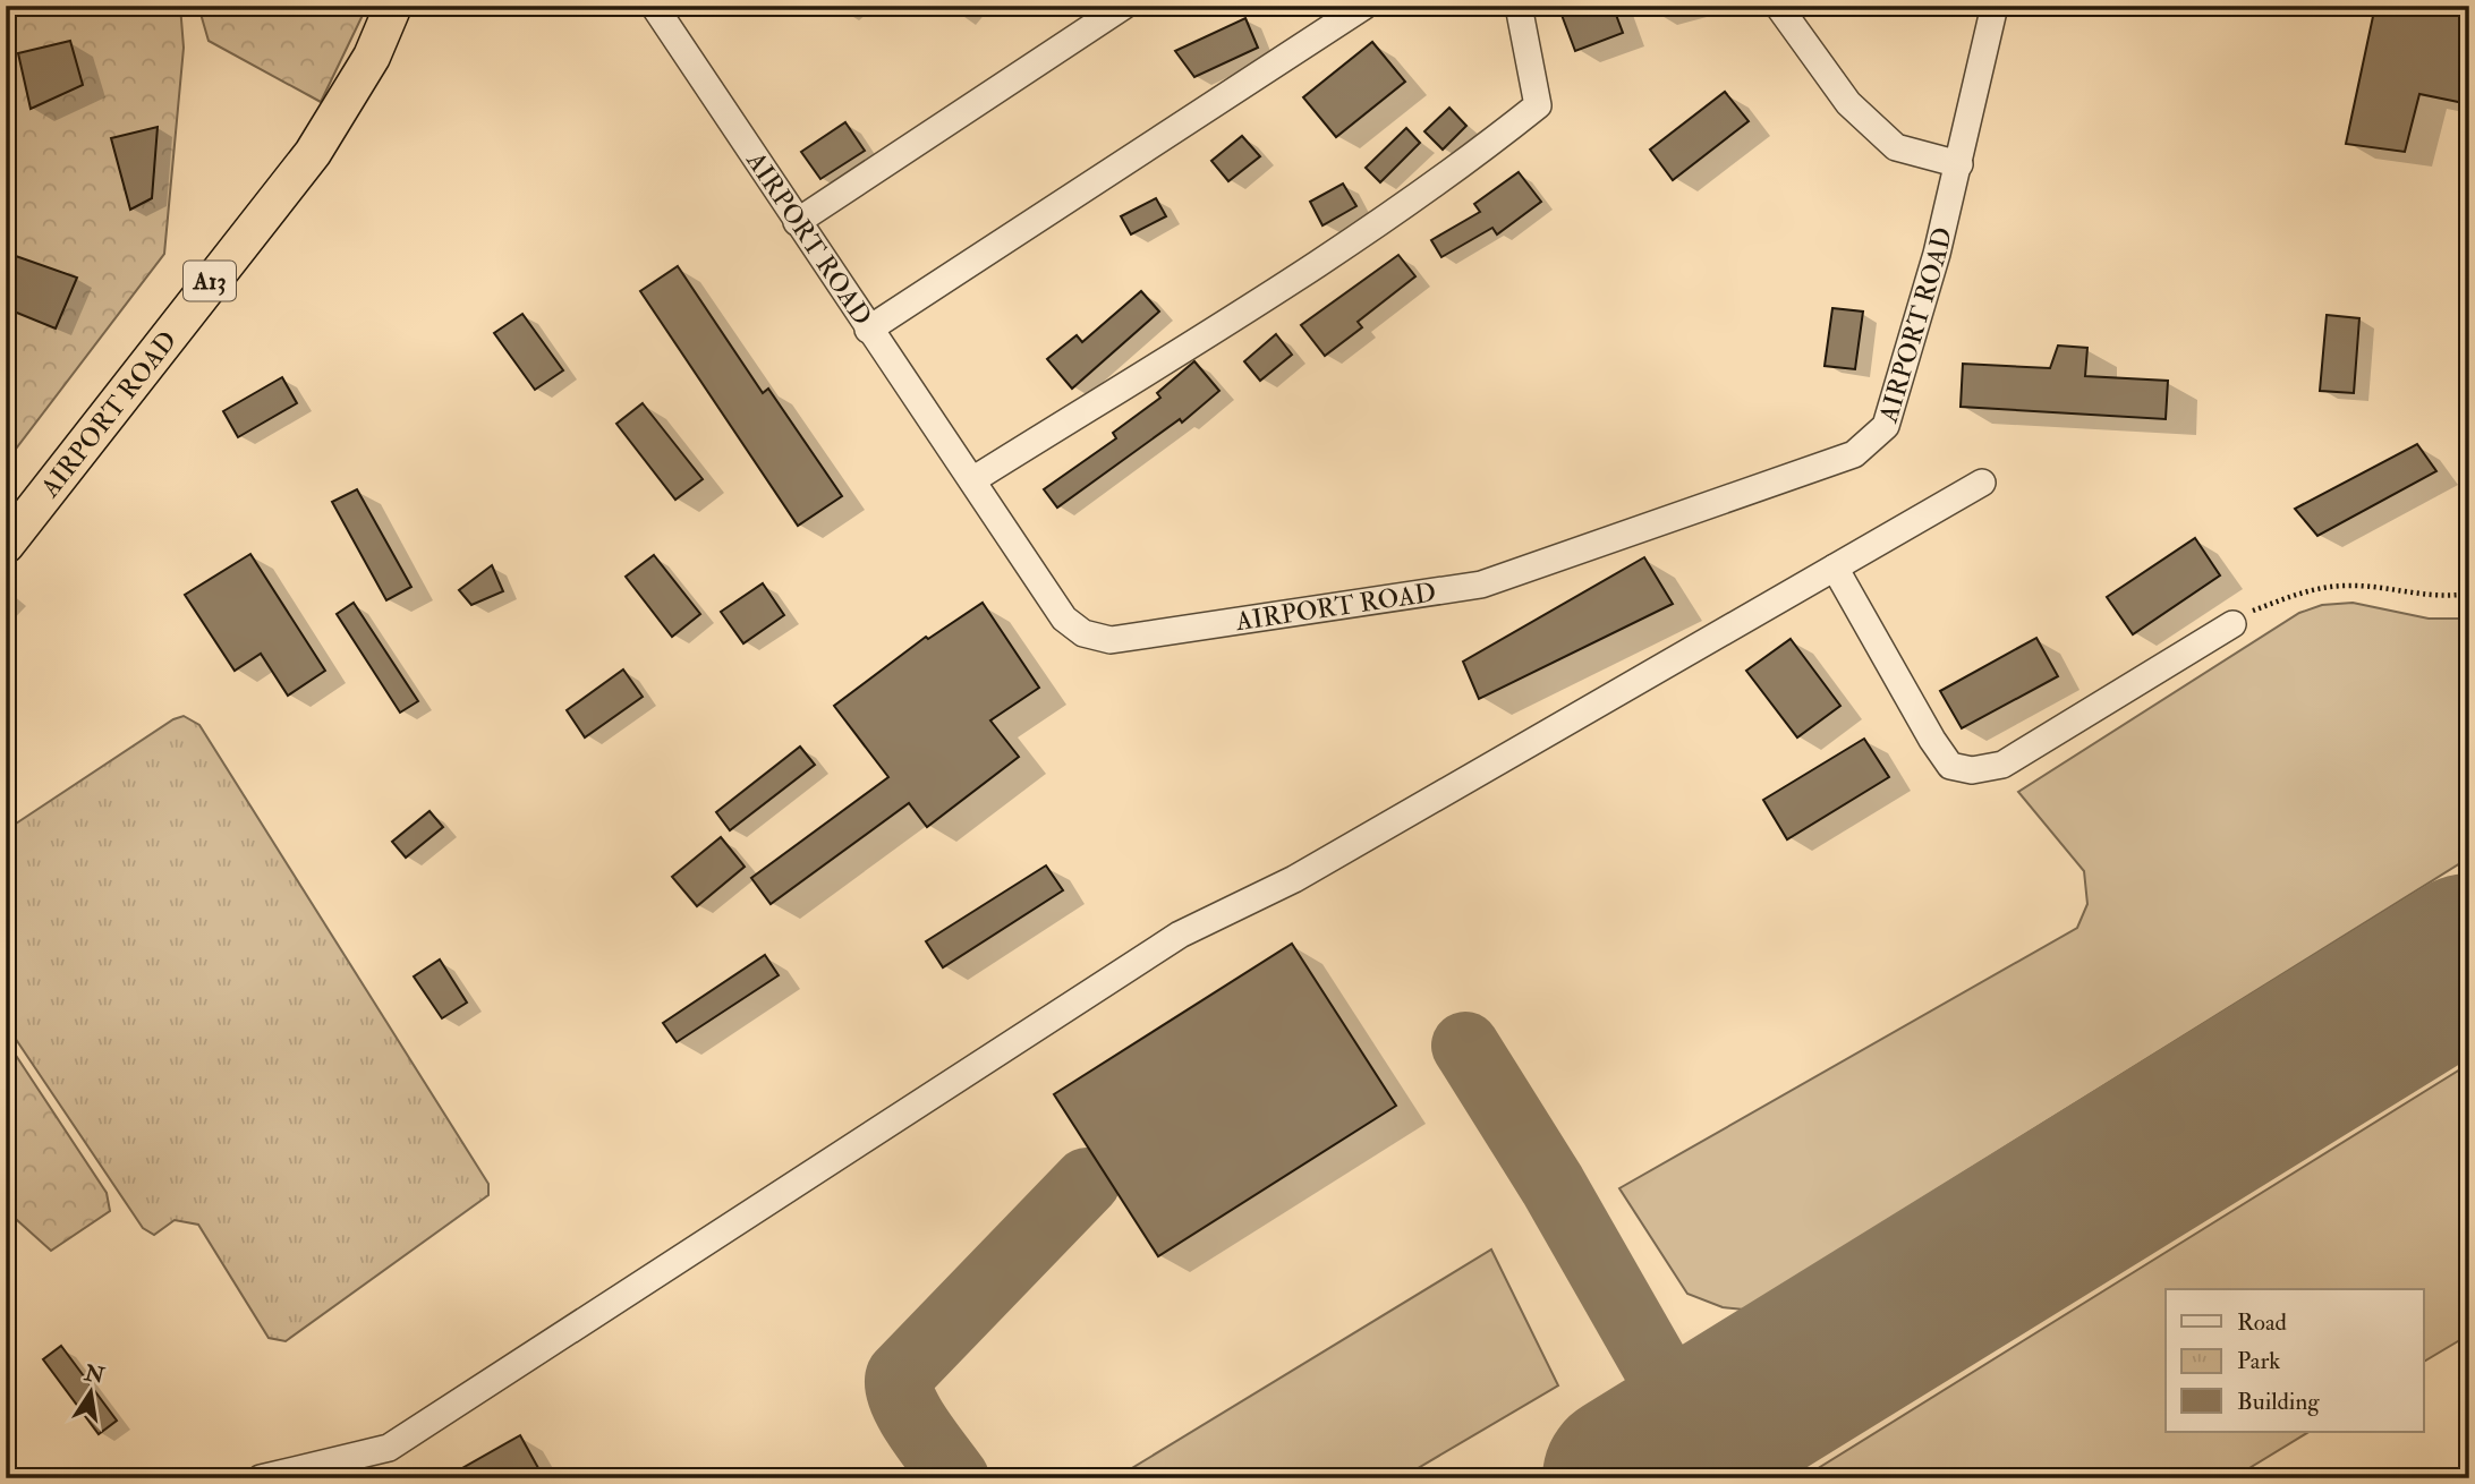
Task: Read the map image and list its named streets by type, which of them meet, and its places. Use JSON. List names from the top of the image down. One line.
{"streets":{"highway":["AIRPORT ROAD","A13"]},"legend":["Road","Park","Building"],"north":"top"}
